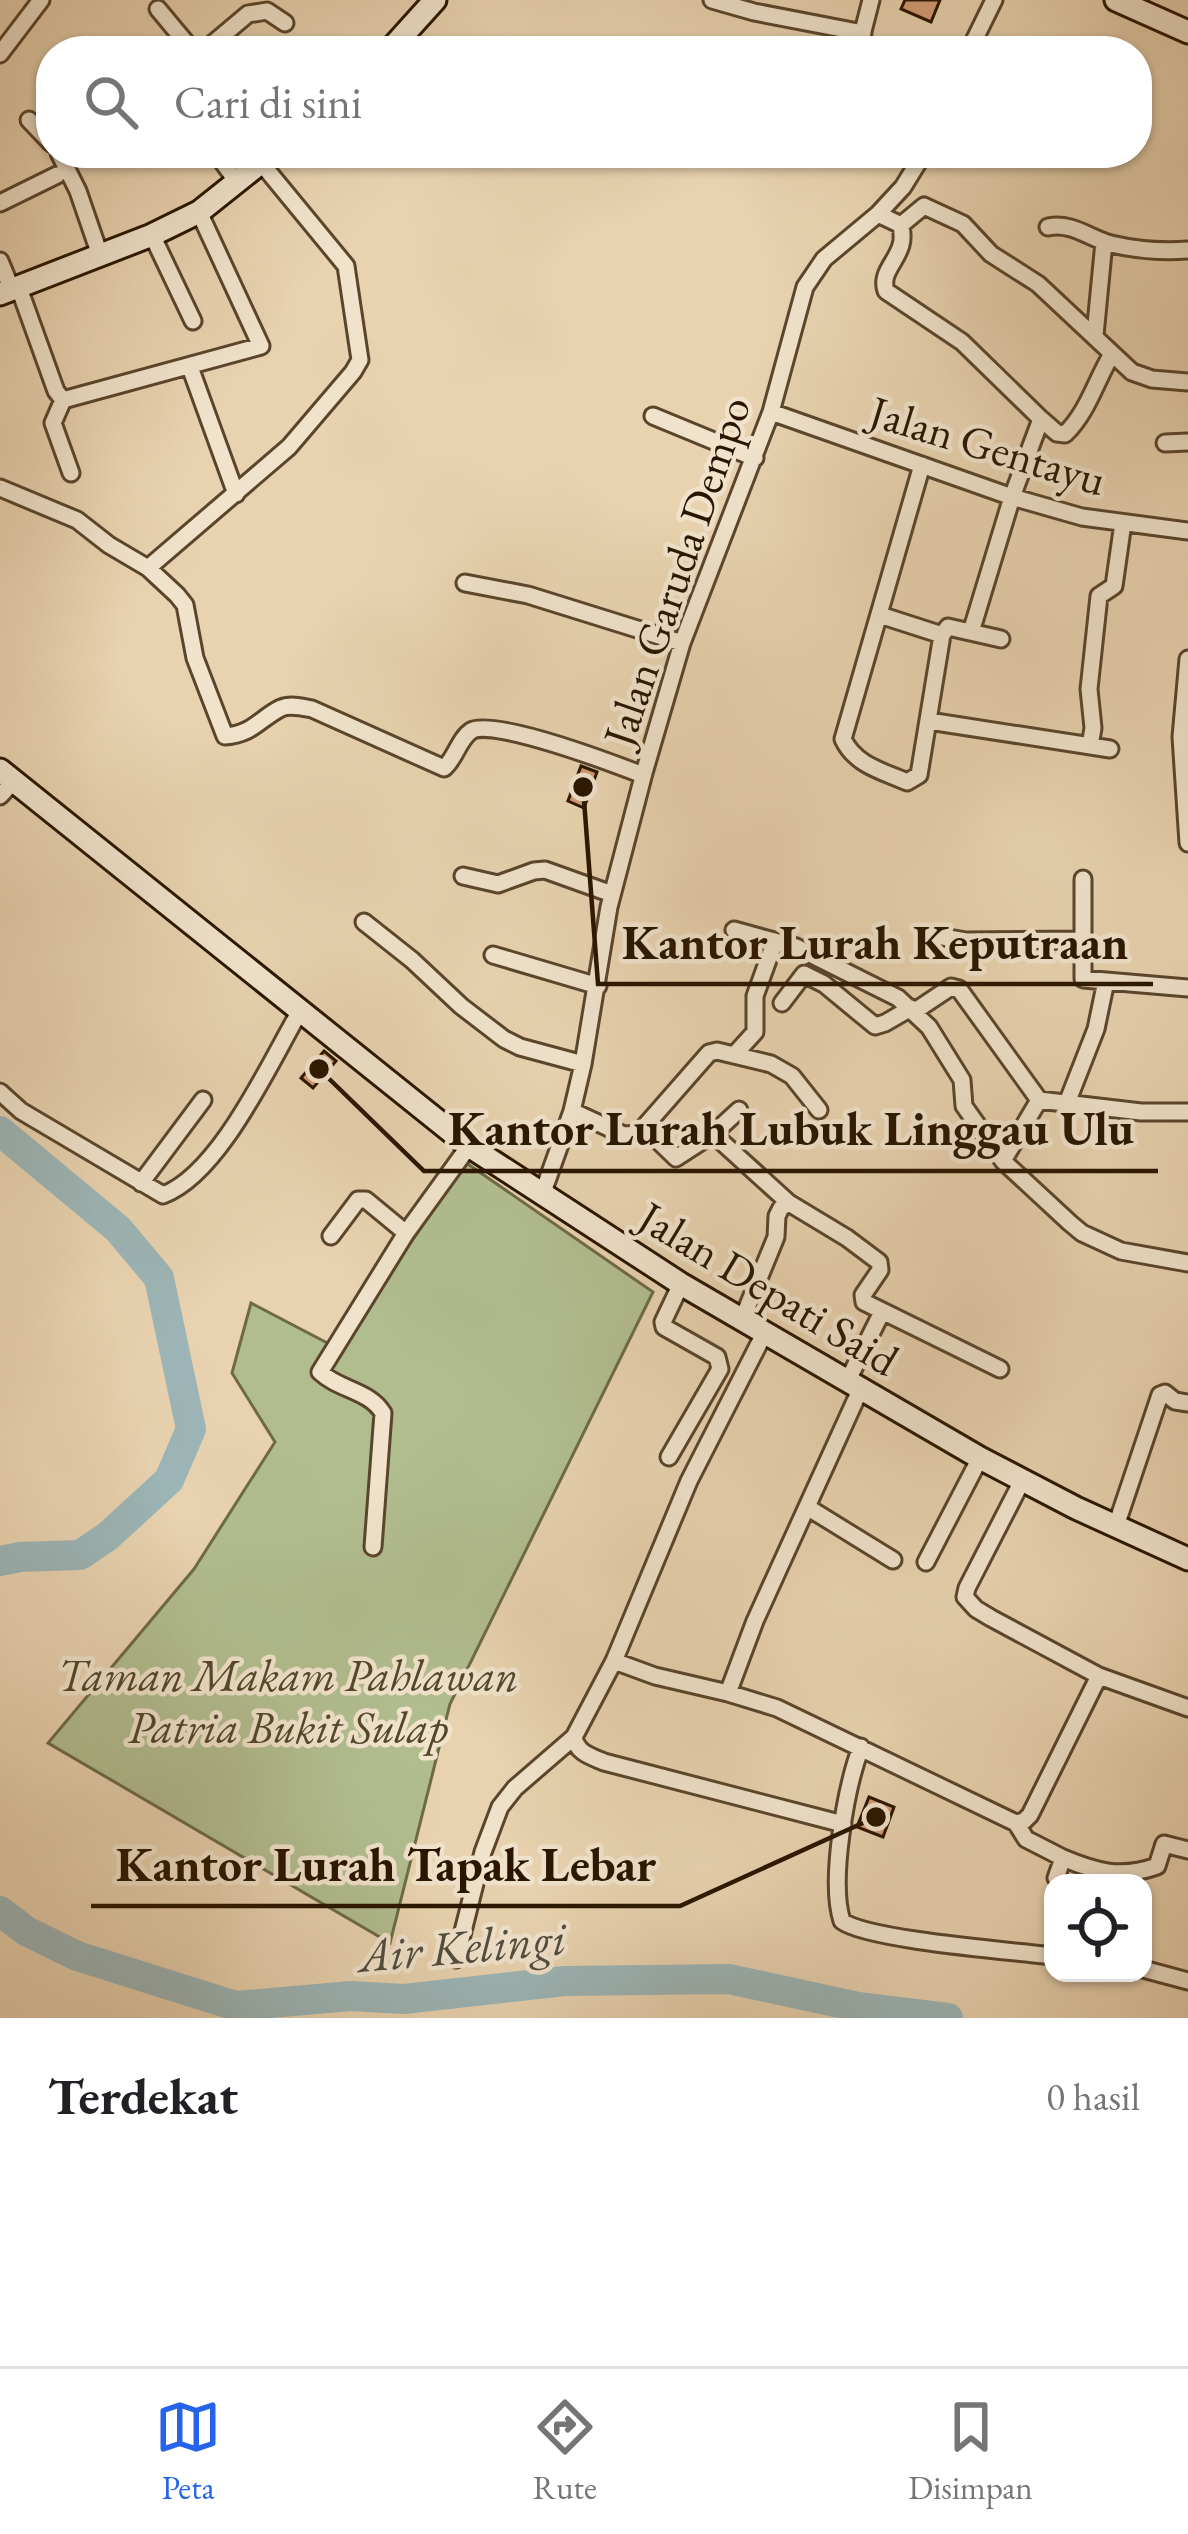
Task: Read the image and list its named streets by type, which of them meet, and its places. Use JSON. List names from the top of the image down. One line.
{"streets":{"main road":["Jalan Depati Said"],"street":["Jalan Gentayu","Jalan Garuda Dempo"]},"crossings":[["Jalan Gentayu","Jalan Garuda Dempo"],["Jalan Garuda Dempo","Jalan Depati Said"]],"water":["Air Kelingi"],"parks":["Taman Makam Pahlawan Patria Bukit Sulap"],"places":["Kantor Lurah Keputraan","Kantor Lurah Lubuk Linggau Ulu","Kantor Lurah Tapak Lebar"],"page":{"search":"Cari di sini","heading":["Terdekat","0 hasil"],"nav":["Peta","Rute","Disimpan"]}}
